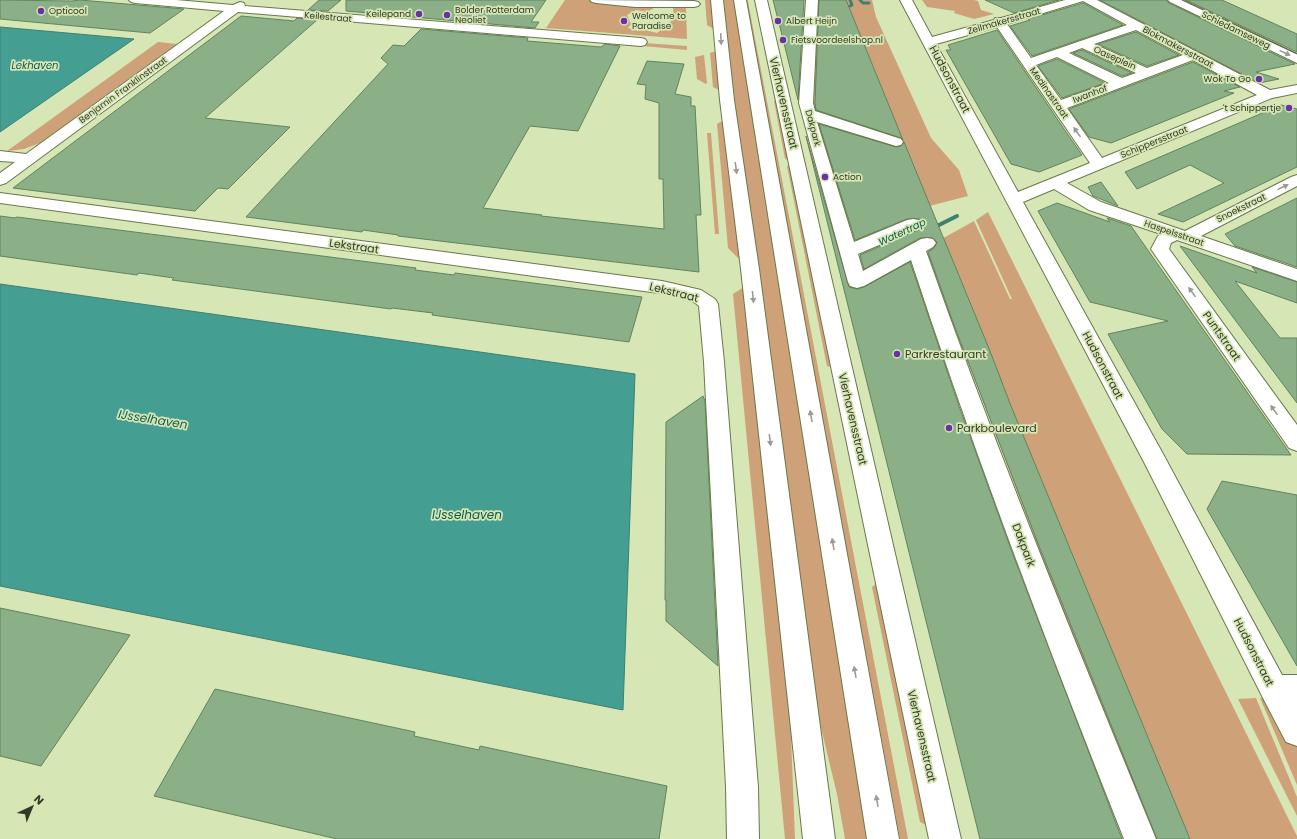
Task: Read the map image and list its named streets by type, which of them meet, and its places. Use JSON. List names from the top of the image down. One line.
{"streets":{"street":["Keilestraat","Zeilmakersstraat","Schiedamseweg","Blokmakersstraat","Oaseplein","Hudsonstraat","Benjamin Franklinstraat","Medinastraat","Iwanhof","Vierhavensstraat","Dakpark","Schippersstraat","Snoekstraat","Haspelsstraat","Lekstraat","Puntstraat"]},"crossings":[["Keilestraat","Benjamin Franklinstraat"],["Zeilmakersstraat","Hudsonstraat"],["Zeilmakersstraat","Medinastraat"],["Blokmakersstraat","Schippersstraat"],["Oaseplein","Medinastraat"],["Oaseplein","Iwanhof"],["Hudsonstraat","Schippersstraat"],["Medinastraat","Iwanhof"],["Medinastraat","Schippersstraat"],["Schippersstraat","Haspelsstraat"],["Snoekstraat","Haspelsstraat"],["Snoekstraat","Puntstraat"],["Haspelsstraat","Puntstraat"]],"one_way":["Medinastraat","Puntstraat"],"water":["Lekhaven","Watertrap","IJsselhaven"],"places":["Opticool","Keilepand","Bolder Rotterdam Neoliet","Welcome to Paradise","Albert Heijn","Fietsvoordeelshop.nl","Wok To Go","'t Schippertje","Action","Parkrestaurant","Parkboulevard"],"north":"top right"}
